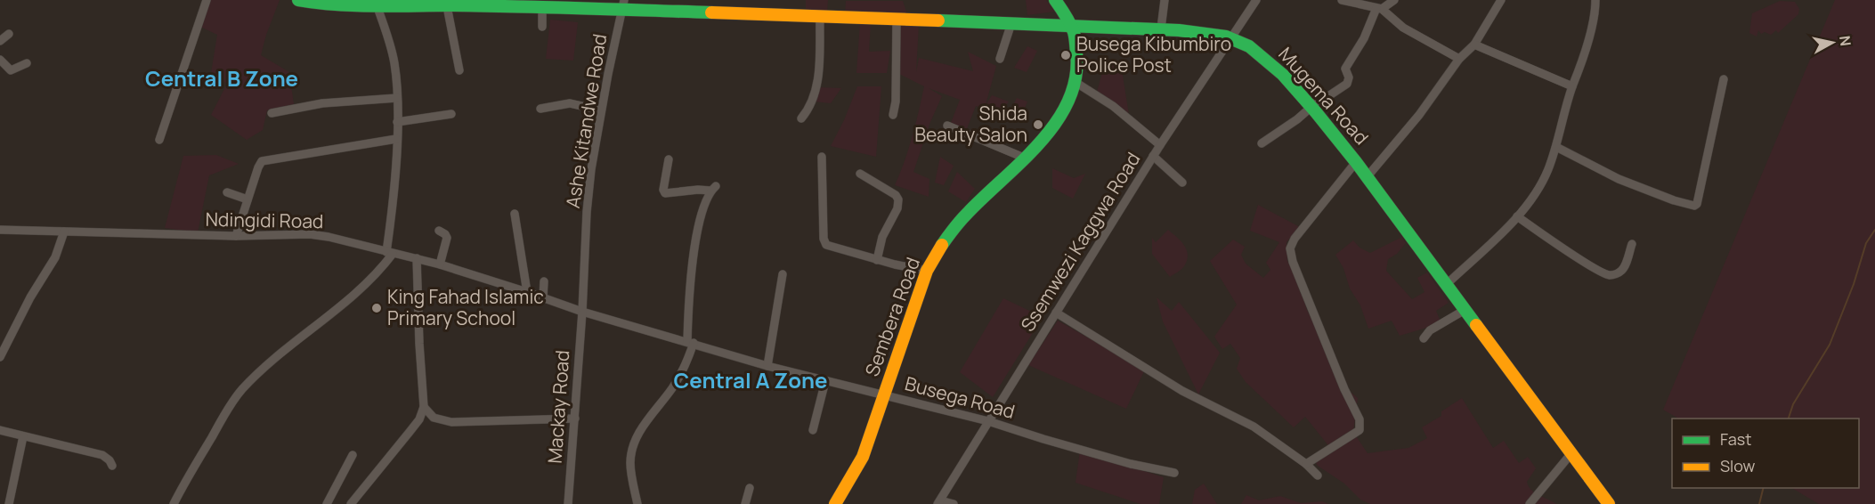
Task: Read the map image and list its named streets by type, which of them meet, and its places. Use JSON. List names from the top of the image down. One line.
{"streets":{"street":["Mugema Road","Ashe Kitandwe Road","Ndingidi Road","Ssemwezi Kaggwa Road","Sembera Road","Busega Road","Mackay Road"]},"crossings":[["Mugema Road","Ashe Kitandwe Road"],["Mugema Road","Ssemwezi Kaggwa Road"],["Mugema Road","Sembera Road"],["Ashe Kitandwe Road","Ndingidi Road"],["Ashe Kitandwe Road","Busega Road"],["Ashe Kitandwe Road","Mackay Road"],["Ndingidi Road","Busega Road"],["Ndingidi Road","Mackay Road"],["Ssemwezi Kaggwa Road","Busega Road"],["Sembera Road","Busega Road"],["Busega Road","Mackay Road"]],"districts":["Central B Zone","Central A Zone"],"places":["Busega Kibumbiro Police Post","Shida Beauty Salon","King Fahad Islamic Primary School"],"legend":["Fast","Slow"],"north":"right"}
